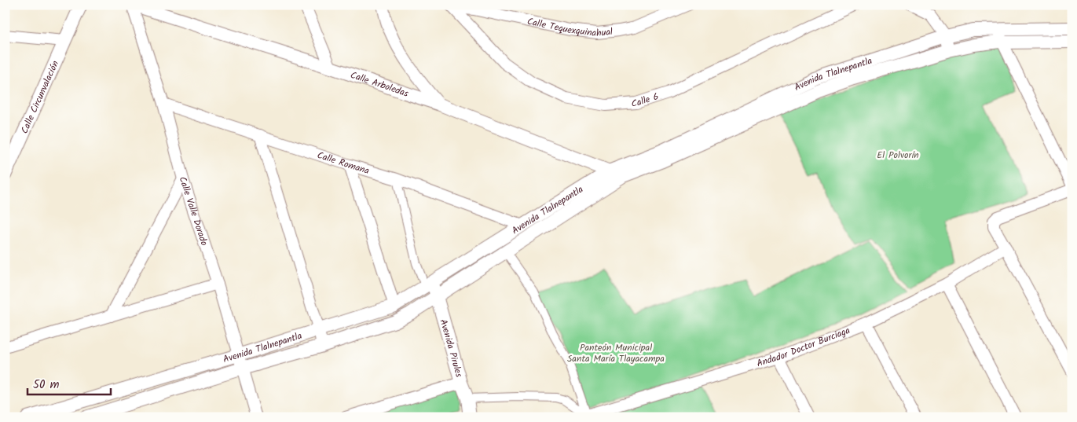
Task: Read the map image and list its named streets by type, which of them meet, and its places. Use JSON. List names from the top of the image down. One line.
{"streets":{"street":["Calle Tequexquinahual","Avenida Tlalnepantla","Calle Arboledas","Calle Circunvalación","Calle 6","Calle Romana","Calle Valle Dorado","Andador Doctor Burciaga","Avenida Pirules"]},"crossings":[["Calle Tequexquinahual","Calle 6"],["Avenida Tlalnepantla","Calle Arboledas"],["Avenida Tlalnepantla","Calle Romana"],["Avenida Tlalnepantla","Calle Valle Dorado"],["Avenida Tlalnepantla","Avenida Pirules"],["Calle Arboledas","Calle Valle Dorado"],["Calle Romana","Calle Valle Dorado"]],"parks":["El Polvorín","Panteón Municipal Santa María Tlayacampa"],"scale_bar":"50 m"}
